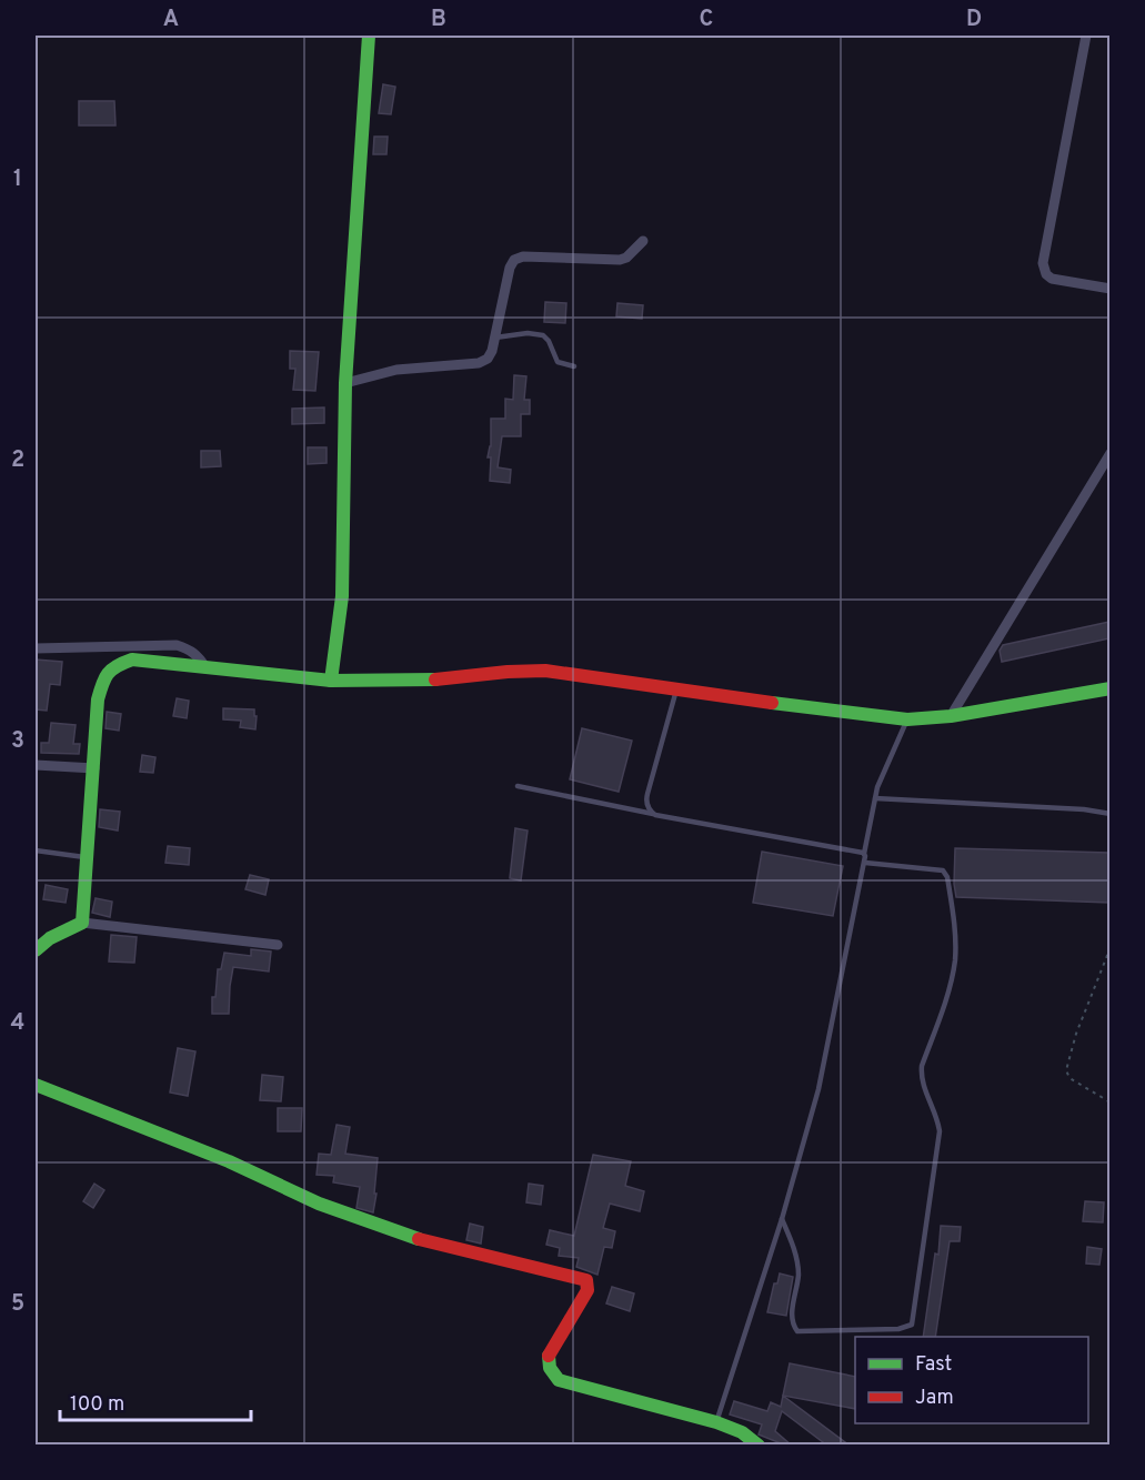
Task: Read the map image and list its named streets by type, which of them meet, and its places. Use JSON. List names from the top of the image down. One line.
{"legend":["Fast","Jam"],"scale_bar":"100 m","grid":{"columns":["A","B","C","D"],"rows":["1","2","3","4","5"]}}
